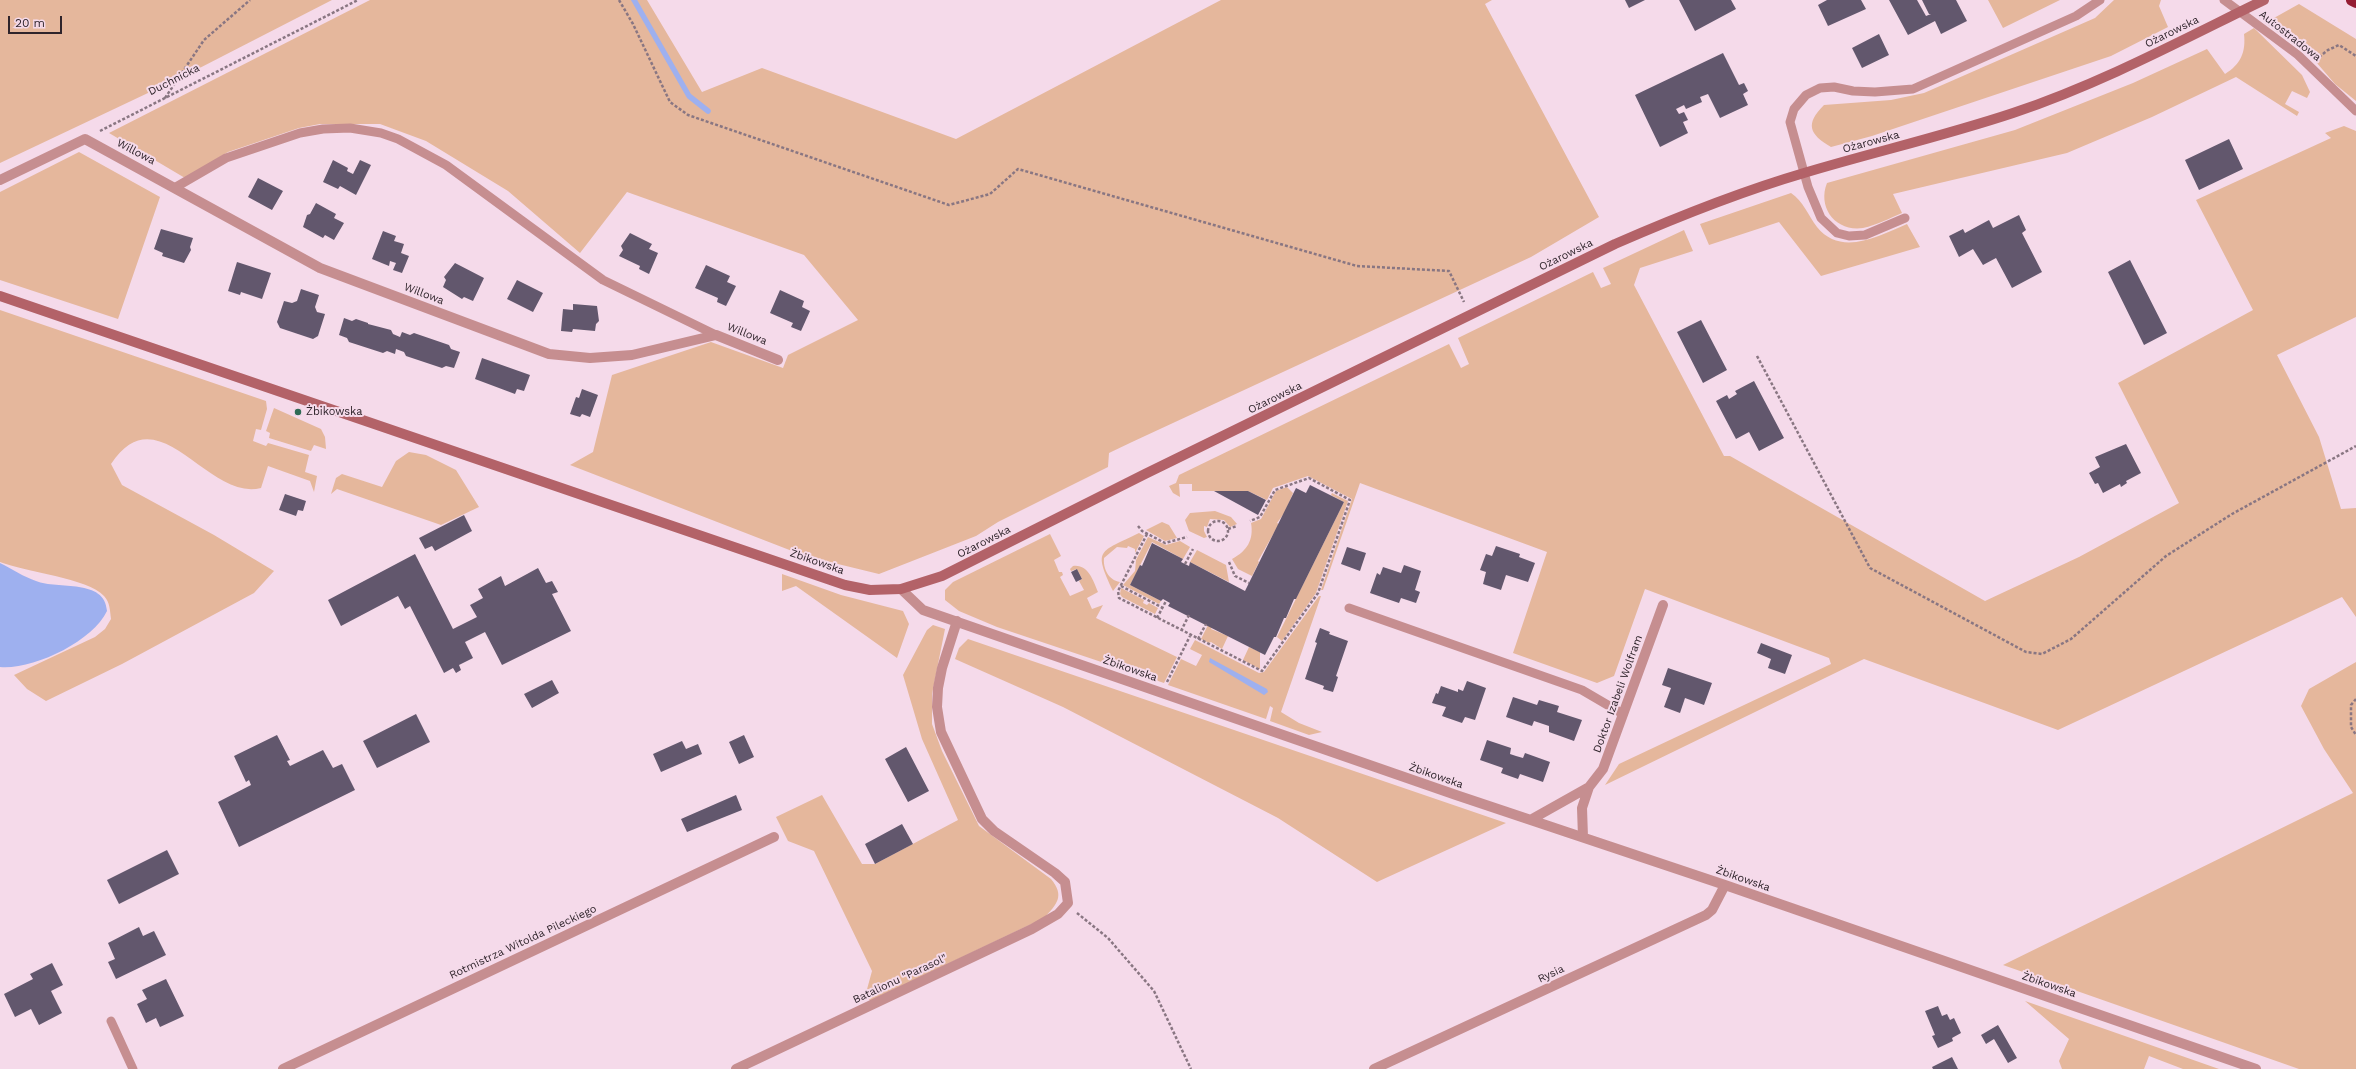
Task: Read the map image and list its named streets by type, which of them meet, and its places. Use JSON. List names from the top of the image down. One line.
{"streets":{"main road":["Ożarowska","Żbikowska"],"street":["Willowa","Doktor Izabeli Wolfram","Rotmistrza Witolda Pileckiego","Rysia","Batalionu \"Parasol\""],"lane":["Autostradowa"],"path":["Duchnicka"]},"crossings":[["Ożarowska","Żbikowska"],["Duchnicka","Willowa"],["Żbikowska","Doktor Izabeli Wolfram"],["Żbikowska","Rysia"]],"places":["Żbikowska"],"scale_bar":"20 m"}
